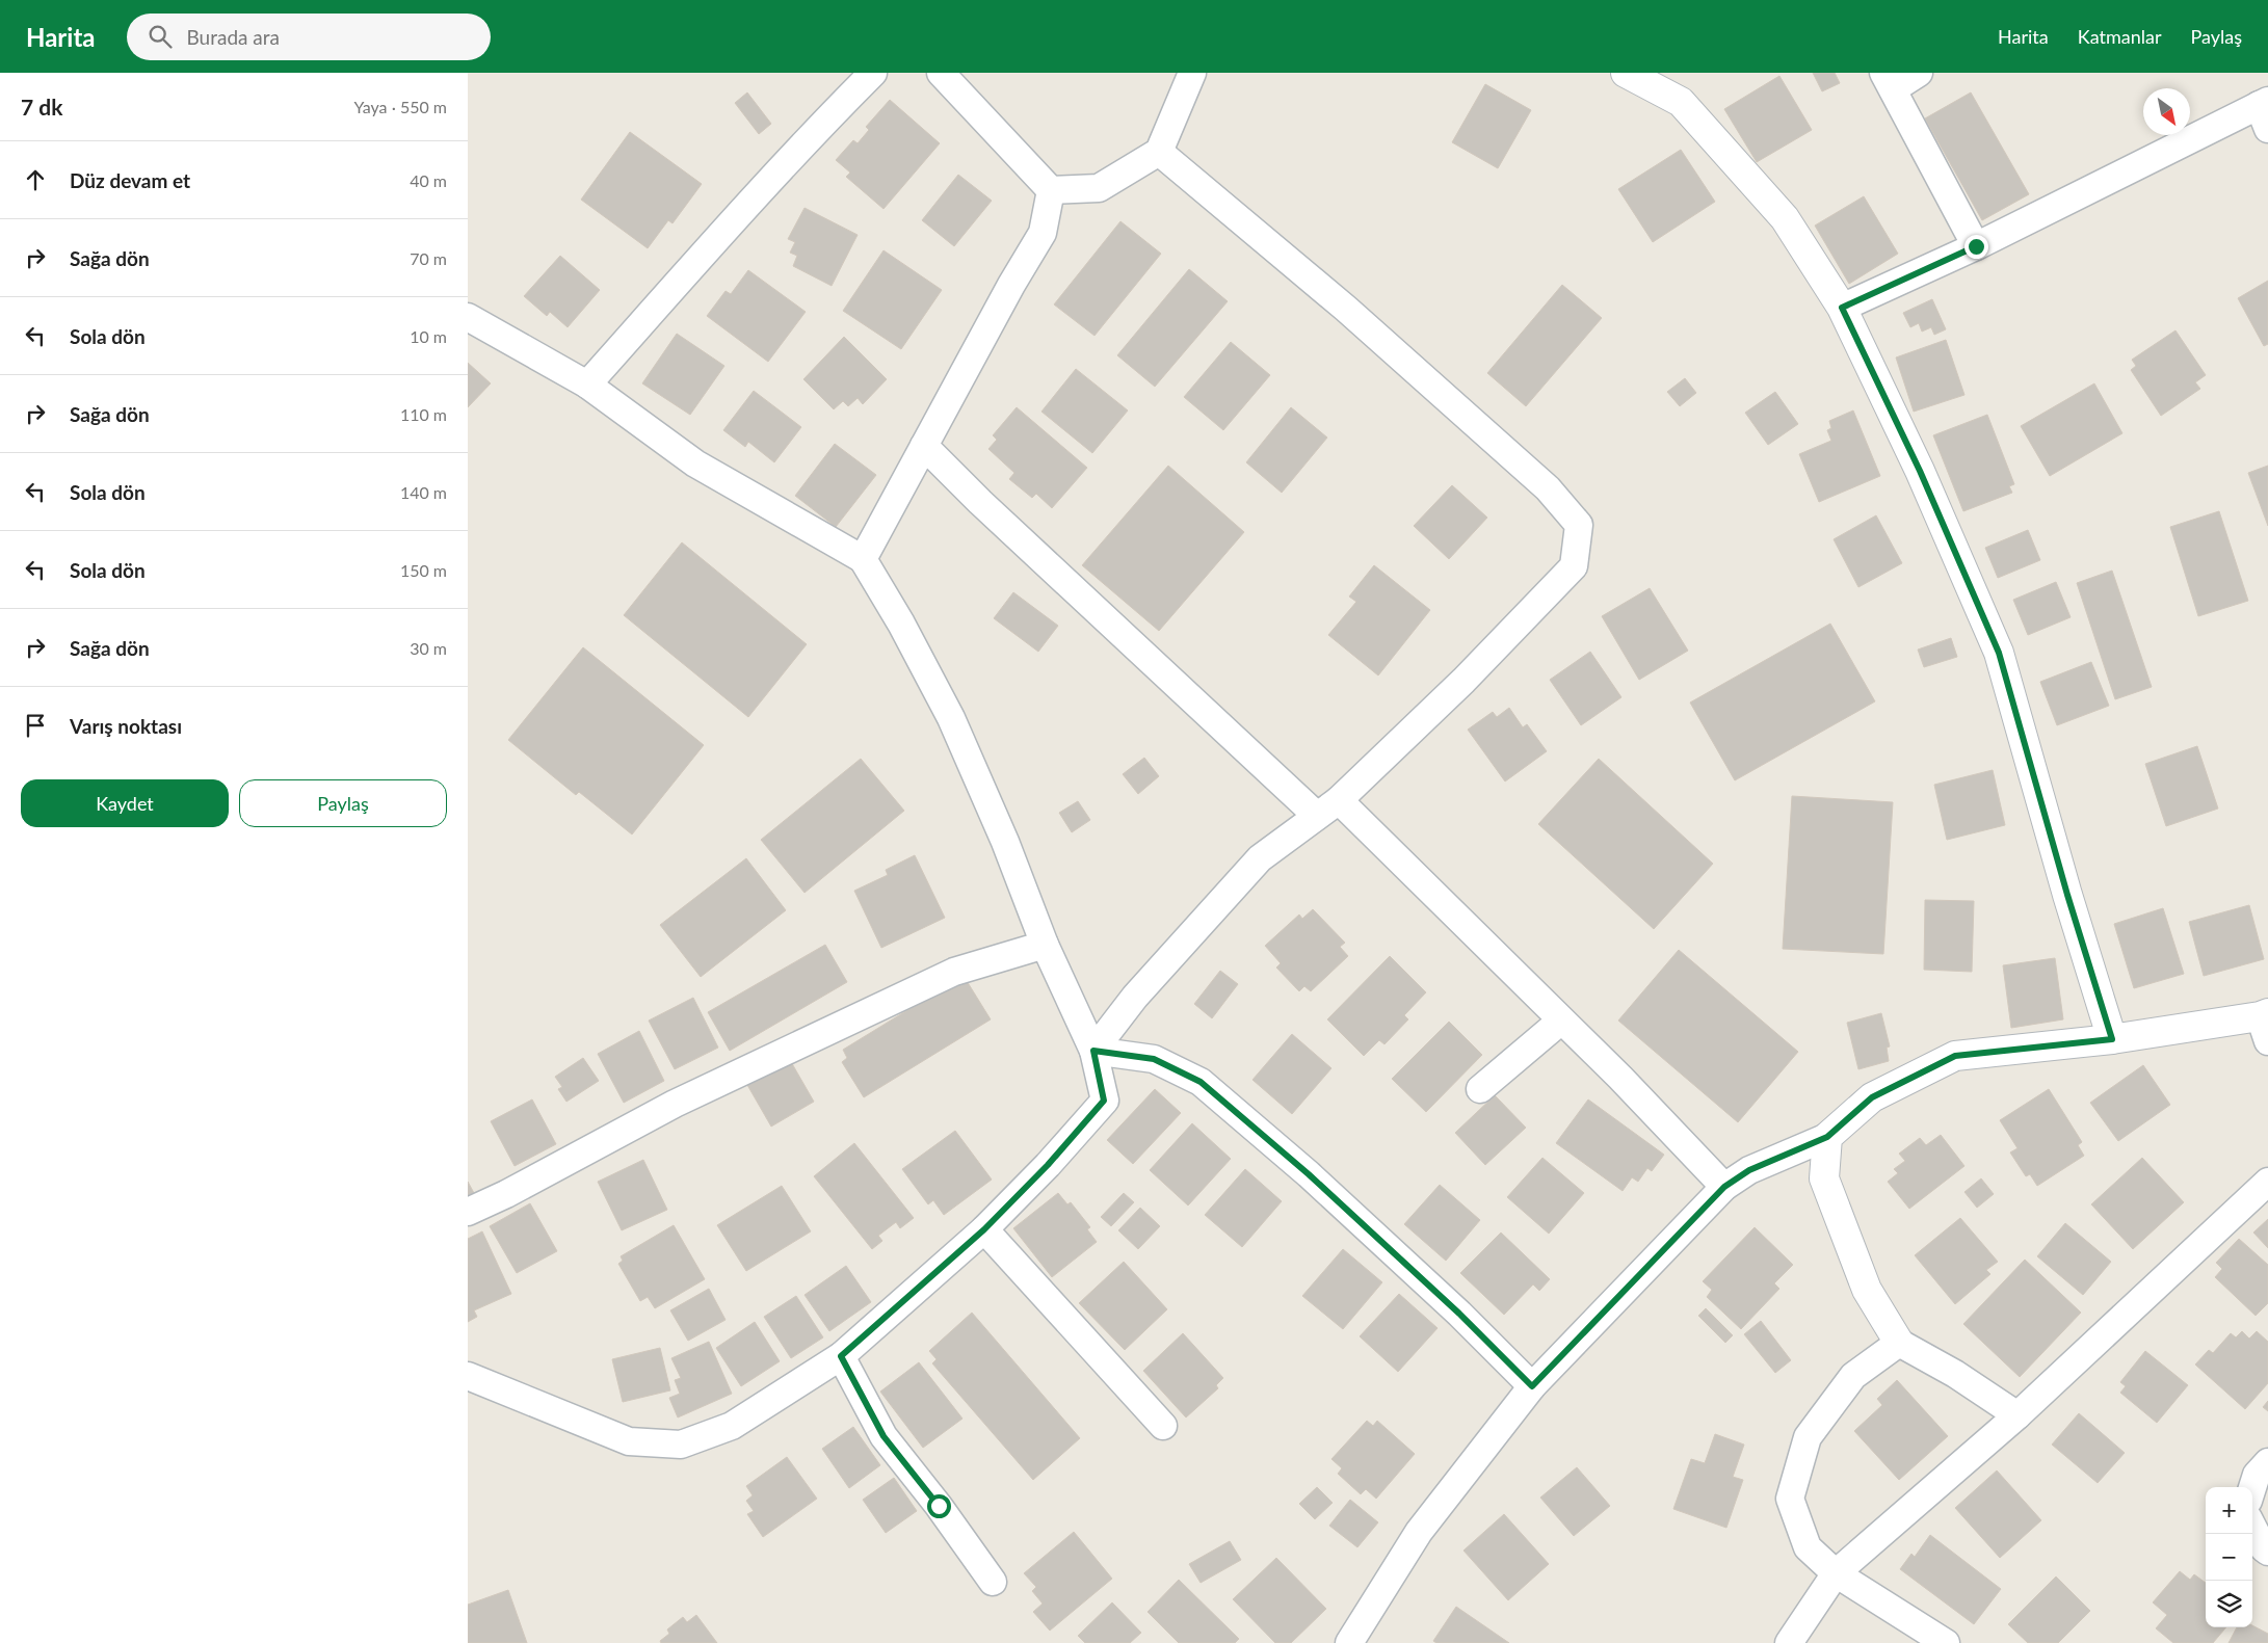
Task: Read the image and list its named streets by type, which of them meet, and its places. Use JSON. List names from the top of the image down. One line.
{"north":"bottom right","page":{"header":"Harita","search":"Burada ara","nav":["Harita","Katmanlar","Paylaş"],"heading":["7 dk","Yaya · 550 m"],"list":[["Düz devam et","40 m"],["Sağa dön","70 m"],["Sola dön","10 m"],["Sağa dön","110 m"],["Sola dön","140 m"],["Sola dön","150 m"],["Sağa dön","30 m"],"Varış noktası"],"buttons":["Kaydet","Paylaş"],"map_buttons":["+","−"]}}
